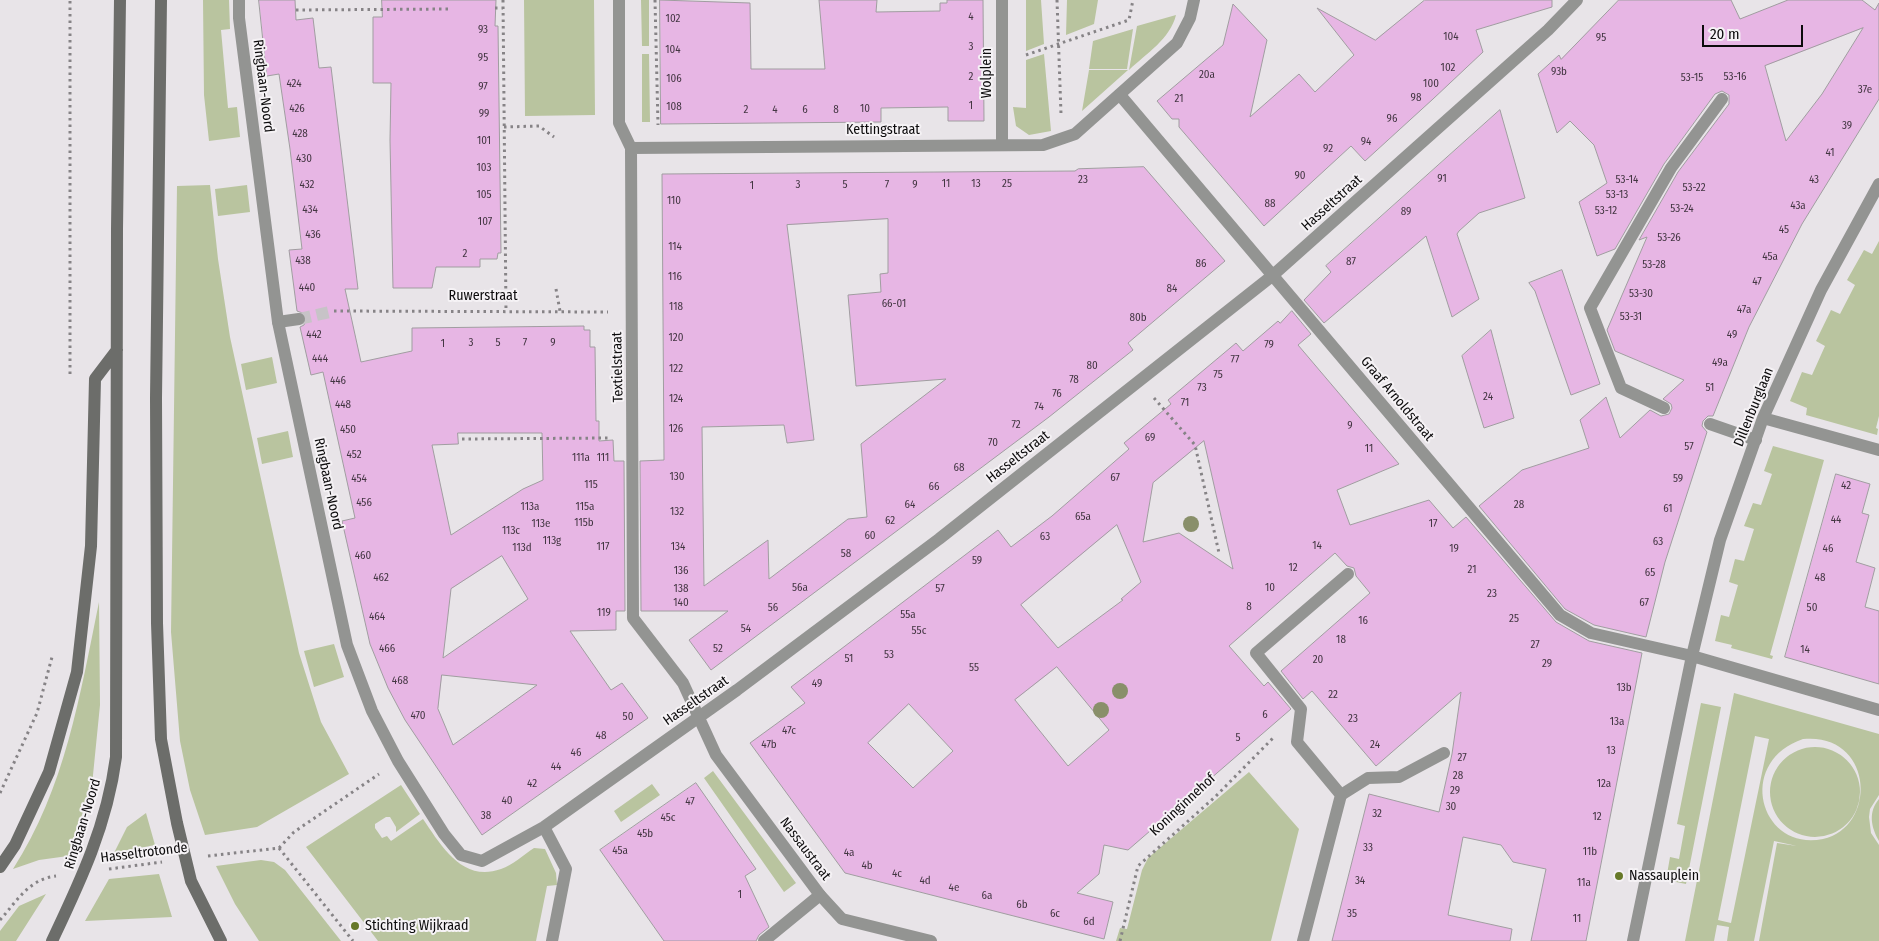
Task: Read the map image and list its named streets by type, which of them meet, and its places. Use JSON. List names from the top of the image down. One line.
{"streets":{"main road":["Ringbaan-Noord"],"street":["Wolplein","Kettingstraat","Hasseltstraat","Textielstraat","Graaf Arnoldstraat","Dillenburglaan","Nassaustraat"],"path":["Ruwerstraat","Koninginnehof","Hasseltrotonde"]},"crossings":[["Wolplein","Kettingstraat"],["Ringbaan-Noord","Hasseltstraat"],["Ringbaan-Noord","Hasseltrotonde"],["Kettingstraat","Textielstraat"],["Kettingstraat","Graaf Arnoldstraat"],["Hasseltstraat","Textielstraat"],["Hasseltstraat","Graaf Arnoldstraat"],["Hasseltstraat","Nassaustraat"],["Ruwerstraat","Textielstraat"],["Textielstraat","Nassaustraat"],["Graaf Arnoldstraat","Dillenburglaan"]],"places":["Nassauplein","Stichting Wijkraad"],"house_numbers":["4","102","93","104","95","3","104","95","102","93b","20a","2","53-16","53-15","106","424","100","97","37e","98","21","1","108","426","10","2","4","6","8","99","96","39","428","101","94","92","41","430","103","90","91","23","53-14","43","11","13","25","432","3","5","7","9","1","53-22","105","53-13","110","88","43a","53-24","434","53-12","89","107","45","436","53-26","114","2","45a","438","87","86","53-28","116","47","440","84","53-30","66-01","118","47a","53-31","80b","442","49","120","3","5","7","9","1","79","444","77","49a","80","122","75","78","446","73","51","76","24","124","71","448","74","72","9","126","450","69","70","57","11","452","111a","111","68","130","67","454","59","115","42","66","456","64","28","113a","115a","61","132","65a","44","62","115b","113e","17","113c","60","63","113g","63","14","117","134","113d","19","46","58","460","59","12","21","136","65","462","48","56a","10","138","57","23","140","67","8","56","50","119","55a","464","25","16","54","55c","18","27","466","52","14","53","51","20","29","55","468","49","13b","22","6","470","50","23","13a","47c","48","5","47b","24","13","46","27","44","28","42","12a","29","40","47","30","32","38","12","45c","45b","33","45a","11b","4a","4b","4c","4d","34","11a","4e","1","6a","6b","6c","35","11","6d"],"scale_bar":"20 m"}
